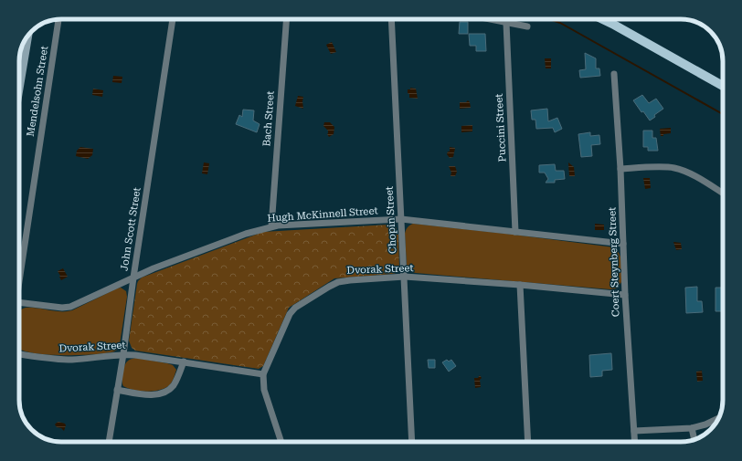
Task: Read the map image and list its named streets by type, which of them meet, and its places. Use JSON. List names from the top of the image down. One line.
{"streets":{"street":["Mendelsohn Street","Bach Street","Puccini Street","Hugh McKinnell Street","Chopin Street","John Scott Street","Coert Steynberg Street","Dvorak Street"]},"crossings":[["Bach Street","Hugh McKinnell Street"],["Puccini Street","Hugh McKinnell Street"],["Hugh McKinnell Street","Chopin Street"],["Hugh McKinnell Street","John Scott Street"],["Hugh McKinnell Street","Coert Steynberg Street"],["Chopin Street","Dvorak Street"],["John Scott Street","Dvorak Street"],["Coert Steynberg Street","Dvorak Street"]]}
